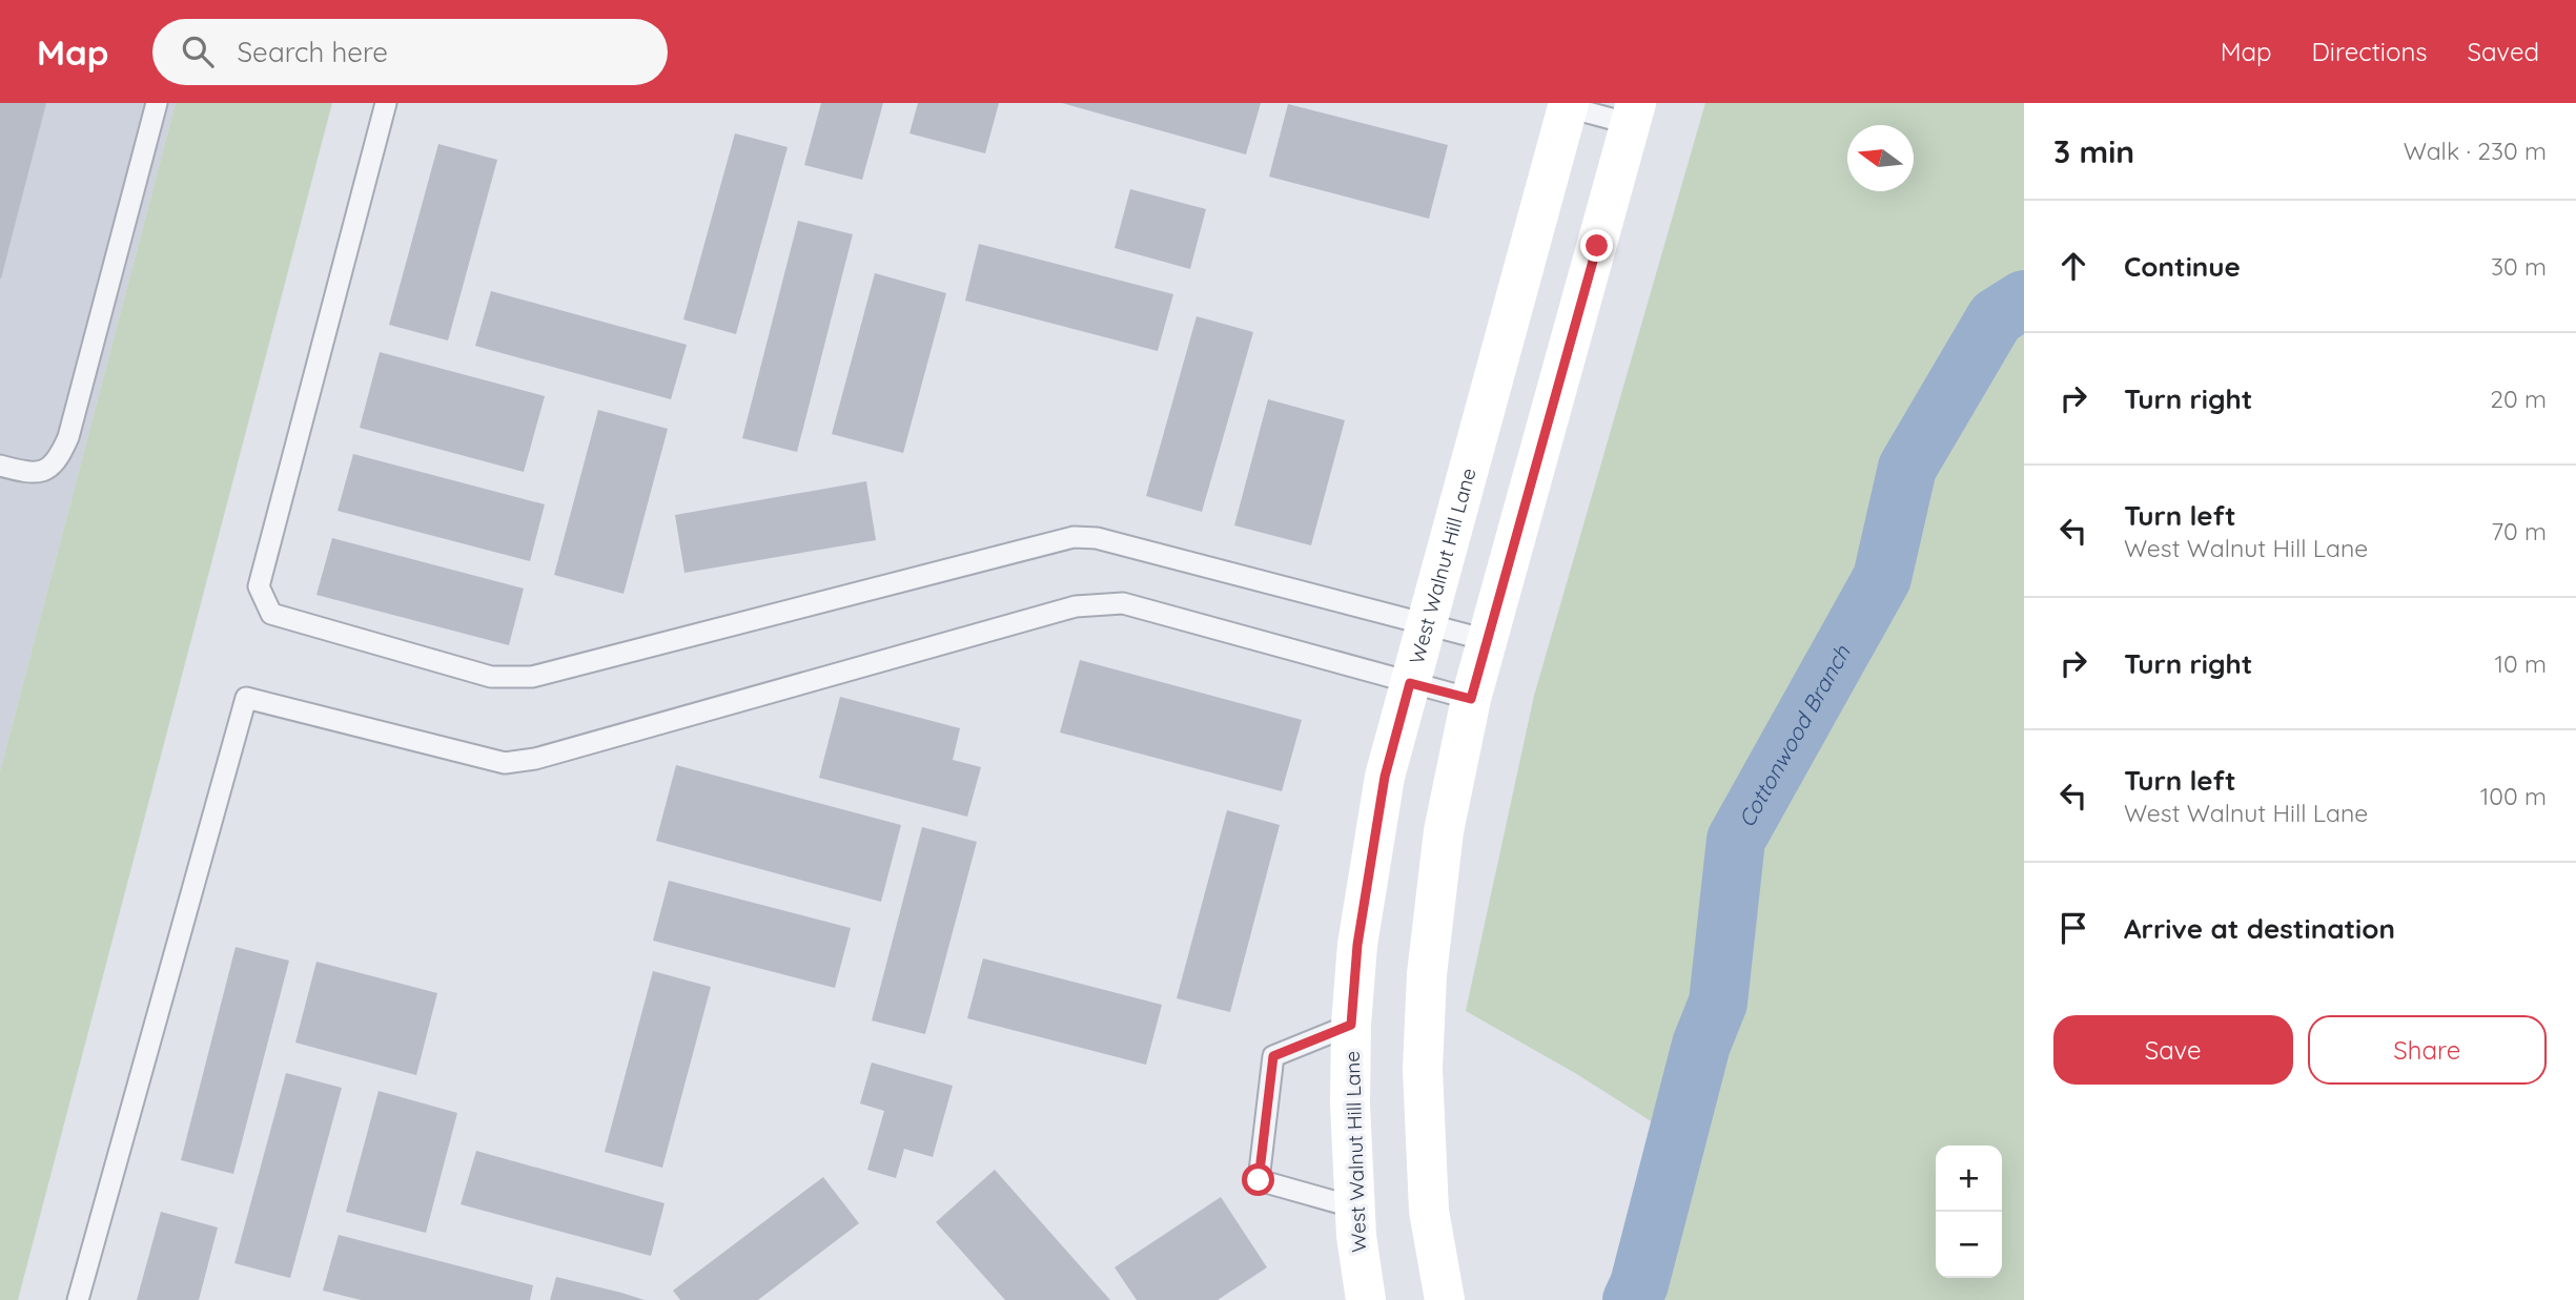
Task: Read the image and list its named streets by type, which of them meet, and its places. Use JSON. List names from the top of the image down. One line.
{"streets":{"main road":["West Walnut Hill Lane"]},"water":["Cottonwood Branch"],"north":"left","page":{"header":"Map","search":"Search here","nav":["Map","Directions","Saved"],"heading":["3 min","Walk · 230 m"],"list":[["Continue","30 m"],["Turn right","20 m"],["Turn left","West Walnut Hill Lane","70 m"],["Turn right","10 m"],["Turn left","West Walnut Hill Lane","100 m"],"Arrive at destination"],"buttons":["Save","Share"],"map_buttons":["+","−"]}}
